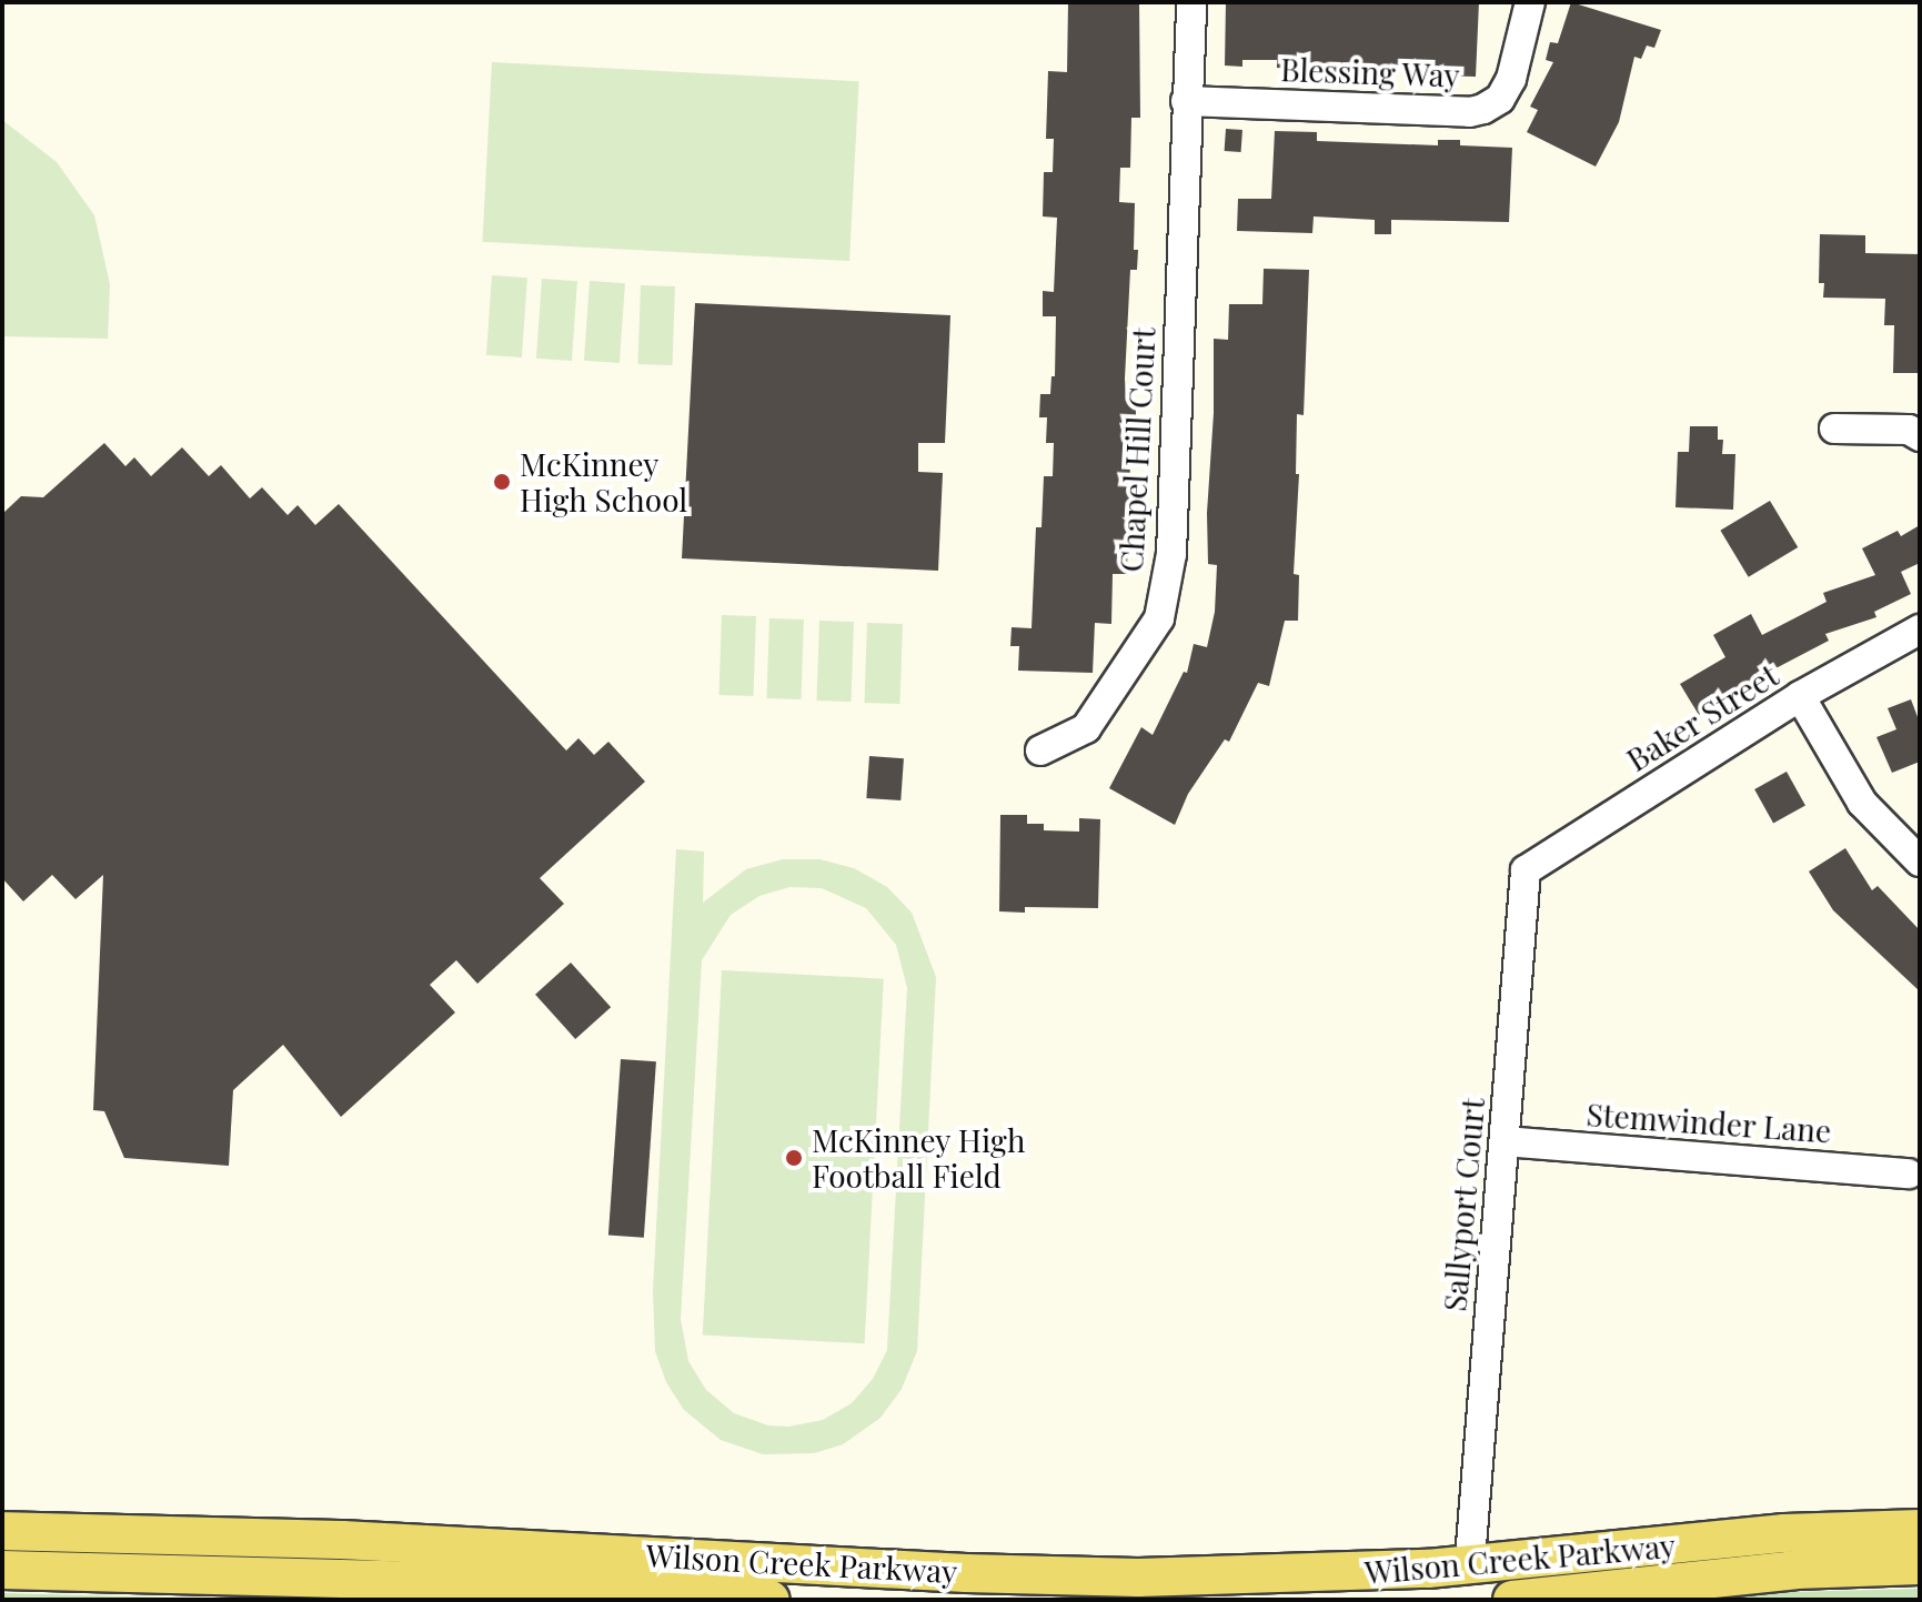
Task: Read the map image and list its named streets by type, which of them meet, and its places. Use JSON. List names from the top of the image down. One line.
{"streets":{"main road":["Wilson Creek Parkway"],"street":["Blessing Way","Chapel Hill Court","Baker Street","Stemwinder Lane","Sallyport Court"]},"crossings":[["Blessing Way","Chapel Hill Court"],["Baker Street","Sallyport Court"],["Stemwinder Lane","Sallyport Court"]],"places":["McKinney High School","McKinney High Football Field"]}
